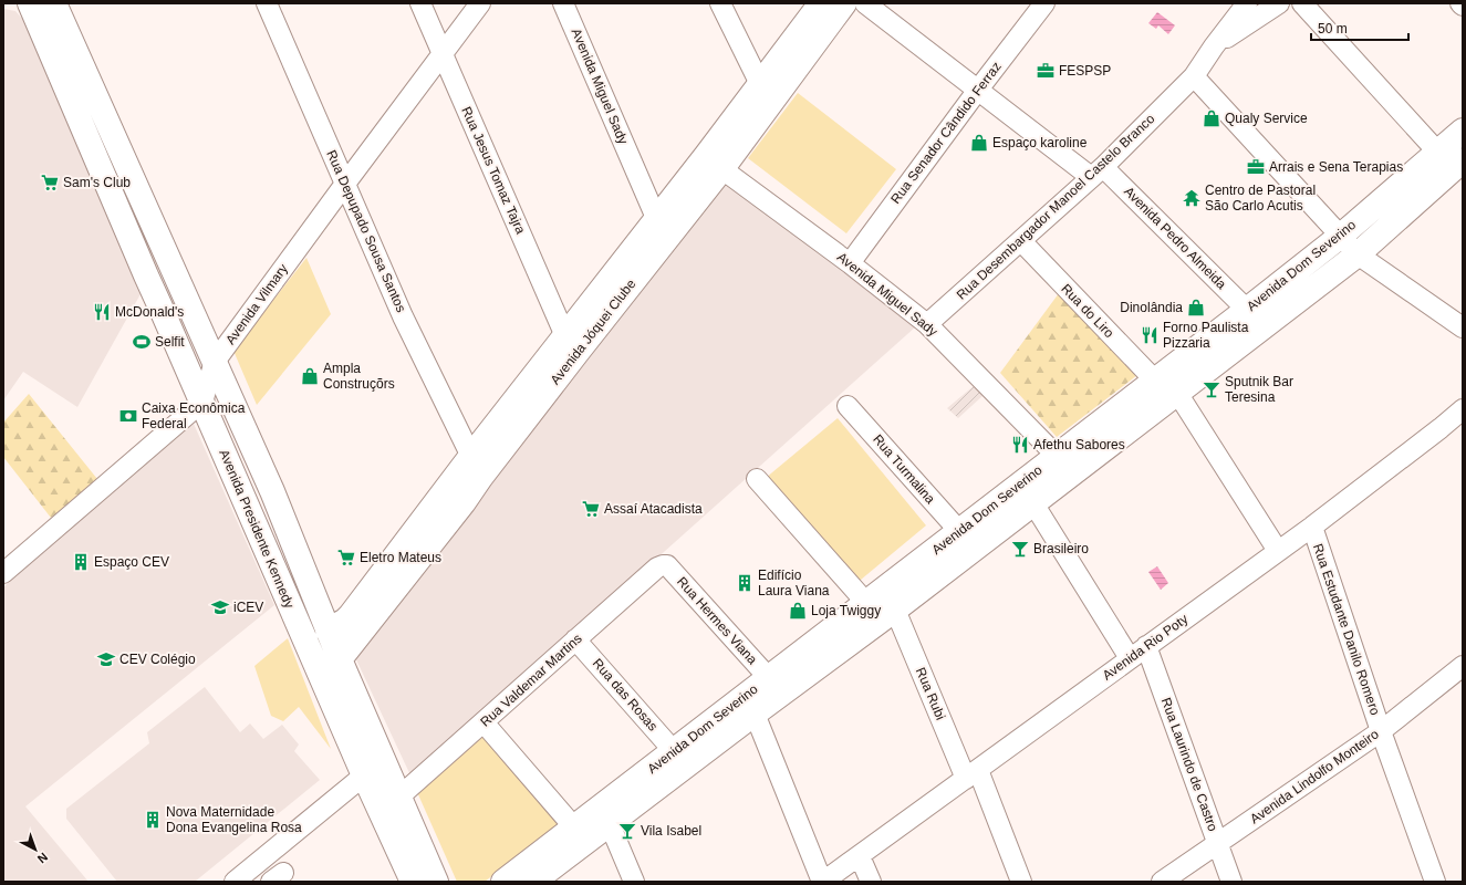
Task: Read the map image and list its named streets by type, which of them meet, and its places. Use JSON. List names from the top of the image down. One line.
{"streets":{"main road":["Avenida Dom Severino","Avenida Jóquei Clube","Avenida Presidente Kennedy"],"street":["Avenida Miguel Sady","Rua Senador Cândido Ferraz","Rua Jesus Tomaz Tajra","Rua Desembargador Manoel Castelo Branco","Rua Depupado Sousa Santos","Avenida Pedro Almeida","Avenida Vilmary","Rua do Liro","Rua Turmalina","Rua Hermes Viana","Rua Estudante Danilo Romero","Avenida Rio Poty","Rua Valdemar Martins","Rua Rubi","Rua das Rosas","Rua Laurindo de Castro","Avenida Lindolfo Monteiro"]},"crossings":[["Avenida Miguel Sady","Rua Senador Cândido Ferraz"],["Avenida Miguel Sady","Rua Desembargador Manoel Castelo Branco"],["Avenida Miguel Sady","Avenida Dom Severino"],["Avenida Miguel Sady","Avenida Jóquei Clube"],["Rua Senador Cândido Ferraz","Avenida Pedro Almeida"],["Rua Jesus Tomaz Tajra","Avenida Vilmary"],["Rua Jesus Tomaz Tajra","Avenida Jóquei Clube"],["Rua Desembargador Manoel Castelo Branco","Avenida Pedro Almeida"],["Rua Desembargador Manoel Castelo Branco","Rua do Liro"],["Rua Depupado Sousa Santos","Avenida Vilmary"],["Rua Depupado Sousa Santos","Avenida Jóquei Clube"],["Avenida Pedro Almeida","Avenida Dom Severino"],["Avenida Dom Severino","Rua do Liro"],["Avenida Dom Severino","Rua Turmalina"],["Avenida Dom Severino","Rua Hermes Viana"],["Avenida Dom Severino","Rua Rubi"],["Avenida Dom Severino","Rua das Rosas"],["Avenida Vilmary","Avenida Presidente Kennedy"],["Avenida Jóquei Clube","Avenida Presidente Kennedy"],["Avenida Presidente Kennedy","Rua Valdemar Martins"],["Rua Hermes Viana","Rua Valdemar Martins"],["Rua Estudante Danilo Romero","Avenida Rio Poty"],["Rua Estudante Danilo Romero","Avenida Lindolfo Monteiro"],["Avenida Rio Poty","Rua Rubi"],["Avenida Rio Poty","Rua Laurindo de Castro"],["Rua Valdemar Martins","Rua das Rosas"],["Rua Laurindo de Castro","Avenida Lindolfo Monteiro"]],"places":{"office":["FESPSP","Arrais e Sena Terapias"],"shop":["Qualy Service","Espaço karoline","Dinolândia","Ampla Construçõrs","Loja Twiggy"],"supermarket":["Sam's Club","Assaí Atacadista","Eletro Mateus"],"temple":["Centro de Pastoral São Carlo Acutis"],"restaurant":["McDonald's","Forno Paulista Pizzaria","Afethu Sabores"],"sports":["Selfit"],"bar":["Sputnik Bar Teresina","Brasileiro","Vila Isabel"],"bank":["Caixa Econômica Federal"],"building":["Espaço CEV","Edifício Laura Viana","Nova Maternidade Dona Evangelina Rosa"],"school or university":["iCEV","CEV Colégio"]},"scale_bar":"50 m","north":"bottom right"}
